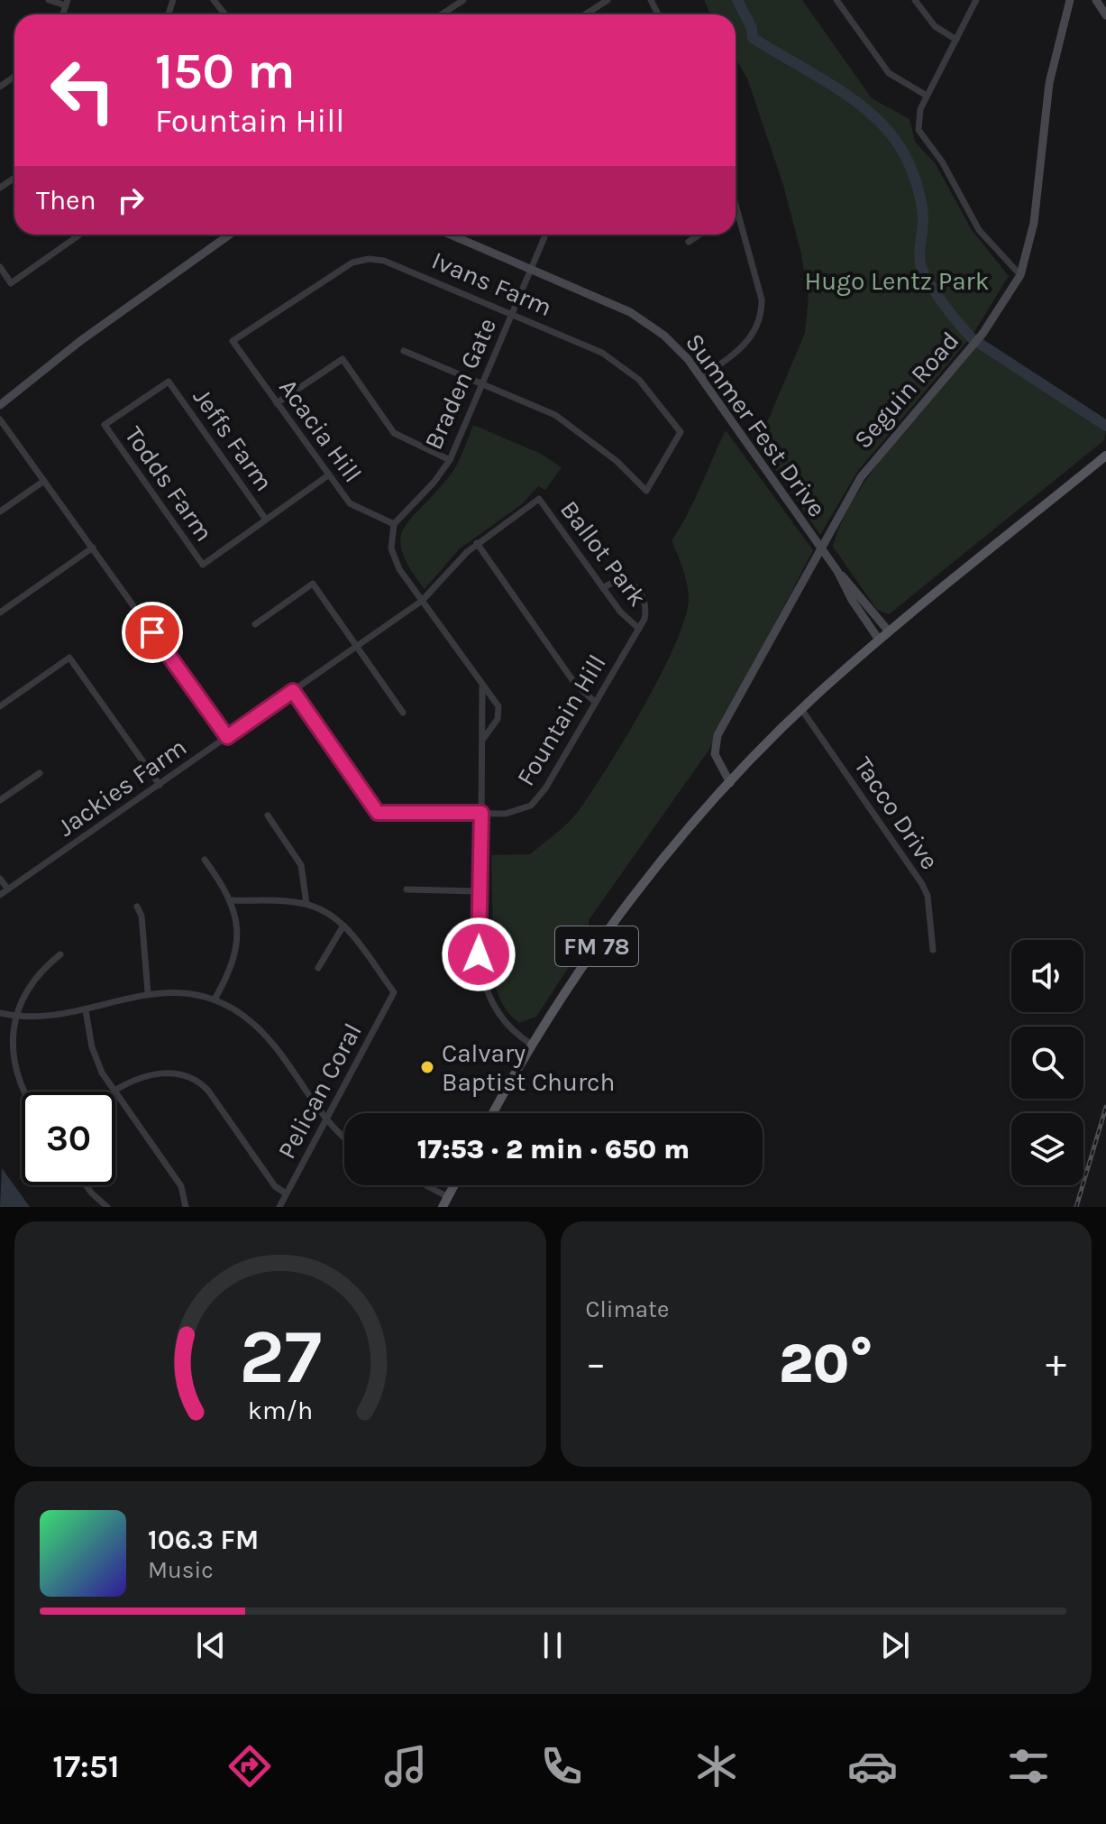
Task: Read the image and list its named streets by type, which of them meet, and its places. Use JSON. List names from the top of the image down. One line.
{"streets":{"main road":["FM 78"],"street":["Ivans Farm","Braden Gate","Seguin Road","Summer Fest Drive","Acacia Hill","Jeffs Farm","Todds Farm","Ballot Park","Fountain Hill","Jackies Farm","Tacco Drive","Pelican Coral"]},"crossings":[["Ivans Farm","Braden Gate"],["Ivans Farm","Acacia Hill"],["Braden Gate","Summer Fest Drive"],["Braden Gate","Acacia Hill"],["Seguin Road","Summer Fest Drive"],["Seguin Road","FM 78"],["Summer Fest Drive","FM 78"],["Jeffs Farm","Todds Farm"],["Ballot Park","Fountain Hill"],["Ballot Park","Jackies Farm"],["Fountain Hill","Jackies Farm"],["Tacco Drive","FM 78"]],"parks":["Hugo Lentz Park"],"places":["Calvary Baptist Church"],"page":{"turn":["150 m","Fountain Hill"],"then":"Then","limit":"30","trip":"17:53 · 2 min · 650 m","tile":"Climate","heat":["−","20°","+"],"song":["106.3 FM","Music"],"tabs":"17:51","gauge":["27","km/h"]}}
